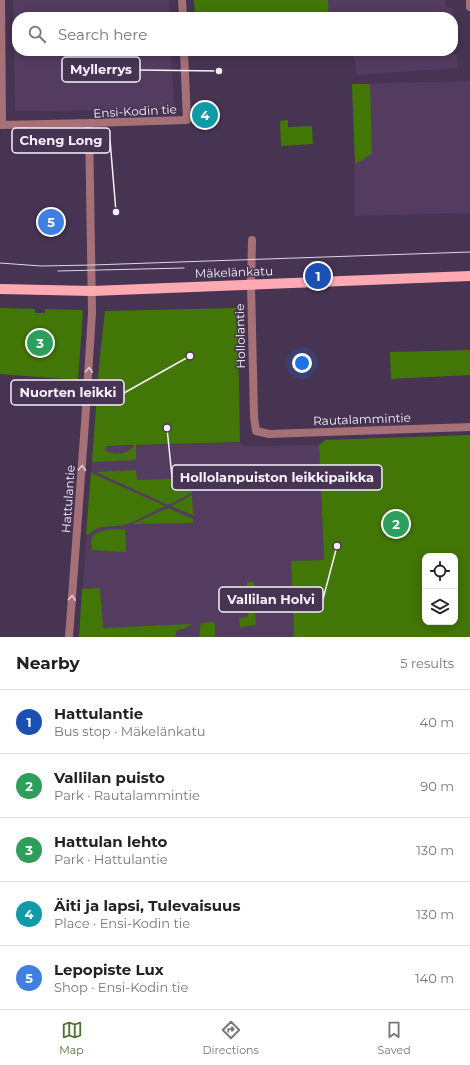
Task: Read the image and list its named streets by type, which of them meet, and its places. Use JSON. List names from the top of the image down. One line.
{"streets":{"main road":["Mäkelänkatu"],"street":["Ensi-Kodin tie","Hollolantie","Rautalammintie","Hattulantie"]},"crossings":[["Ensi-Kodin tie","Mäkelänkatu"],["Ensi-Kodin tie","Hattulantie"],["Mäkelänkatu","Hollolantie"],["Mäkelänkatu","Hattulantie"],["Hollolantie","Rautalammintie"]],"one_way":["Hattulantie"],"places":["Myllerrys","Cheng Long","Nuorten leikki","Hollolanpuiston leikkipaikka","Vallilan Holvi"],"page":{"search":"Search here","pins":["4","5","1","3","2"],"heading":["Nearby","5 results"],"list":[{"mark":"1","name":"Hattulantie","note":"Bus stop · Mäkelänkatu","value":"40 m"},{"mark":"2","name":"Vallilan puisto","note":"Park · Rautalammintie","value":"90 m"},{"mark":"3","name":"Hattulan lehto","note":"Park · Hattulantie","value":"130 m"},{"mark":"4","name":"Äiti ja lapsi, Tulevaisuus","note":"Place · Ensi-Kodin tie","value":"130 m"},{"mark":"5","name":"Lepopiste Lux","note":"Shop · Ensi-Kodin tie","value":"140 m"}],"nav":["Map","Directions","Saved"]}}
